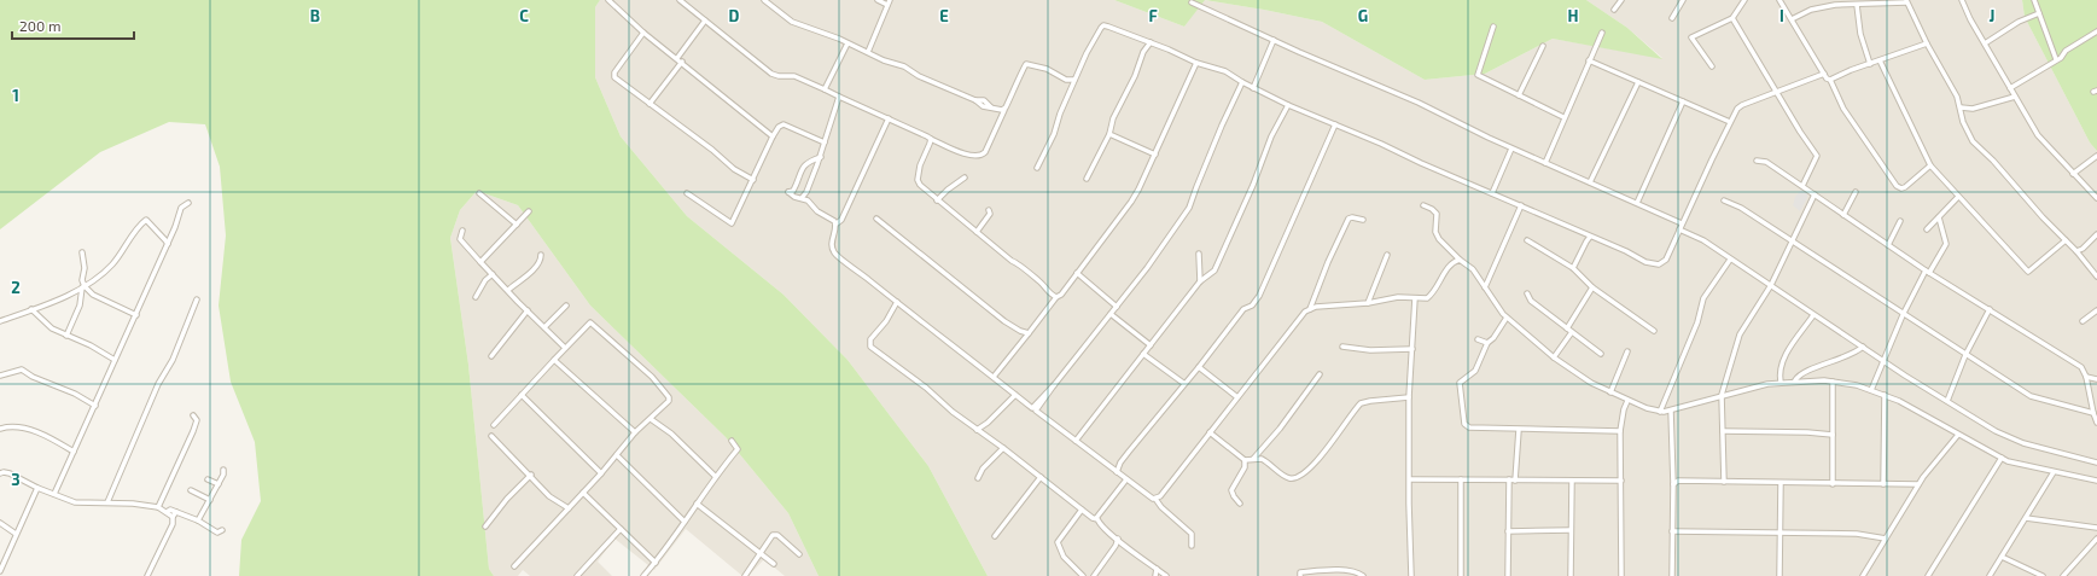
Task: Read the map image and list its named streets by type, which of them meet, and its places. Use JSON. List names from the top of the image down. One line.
{"scale_bar":"200 m","grid":{"columns":["B","C","D","E","F","G","H","I","J"],"rows":["1","2","3"]}}
